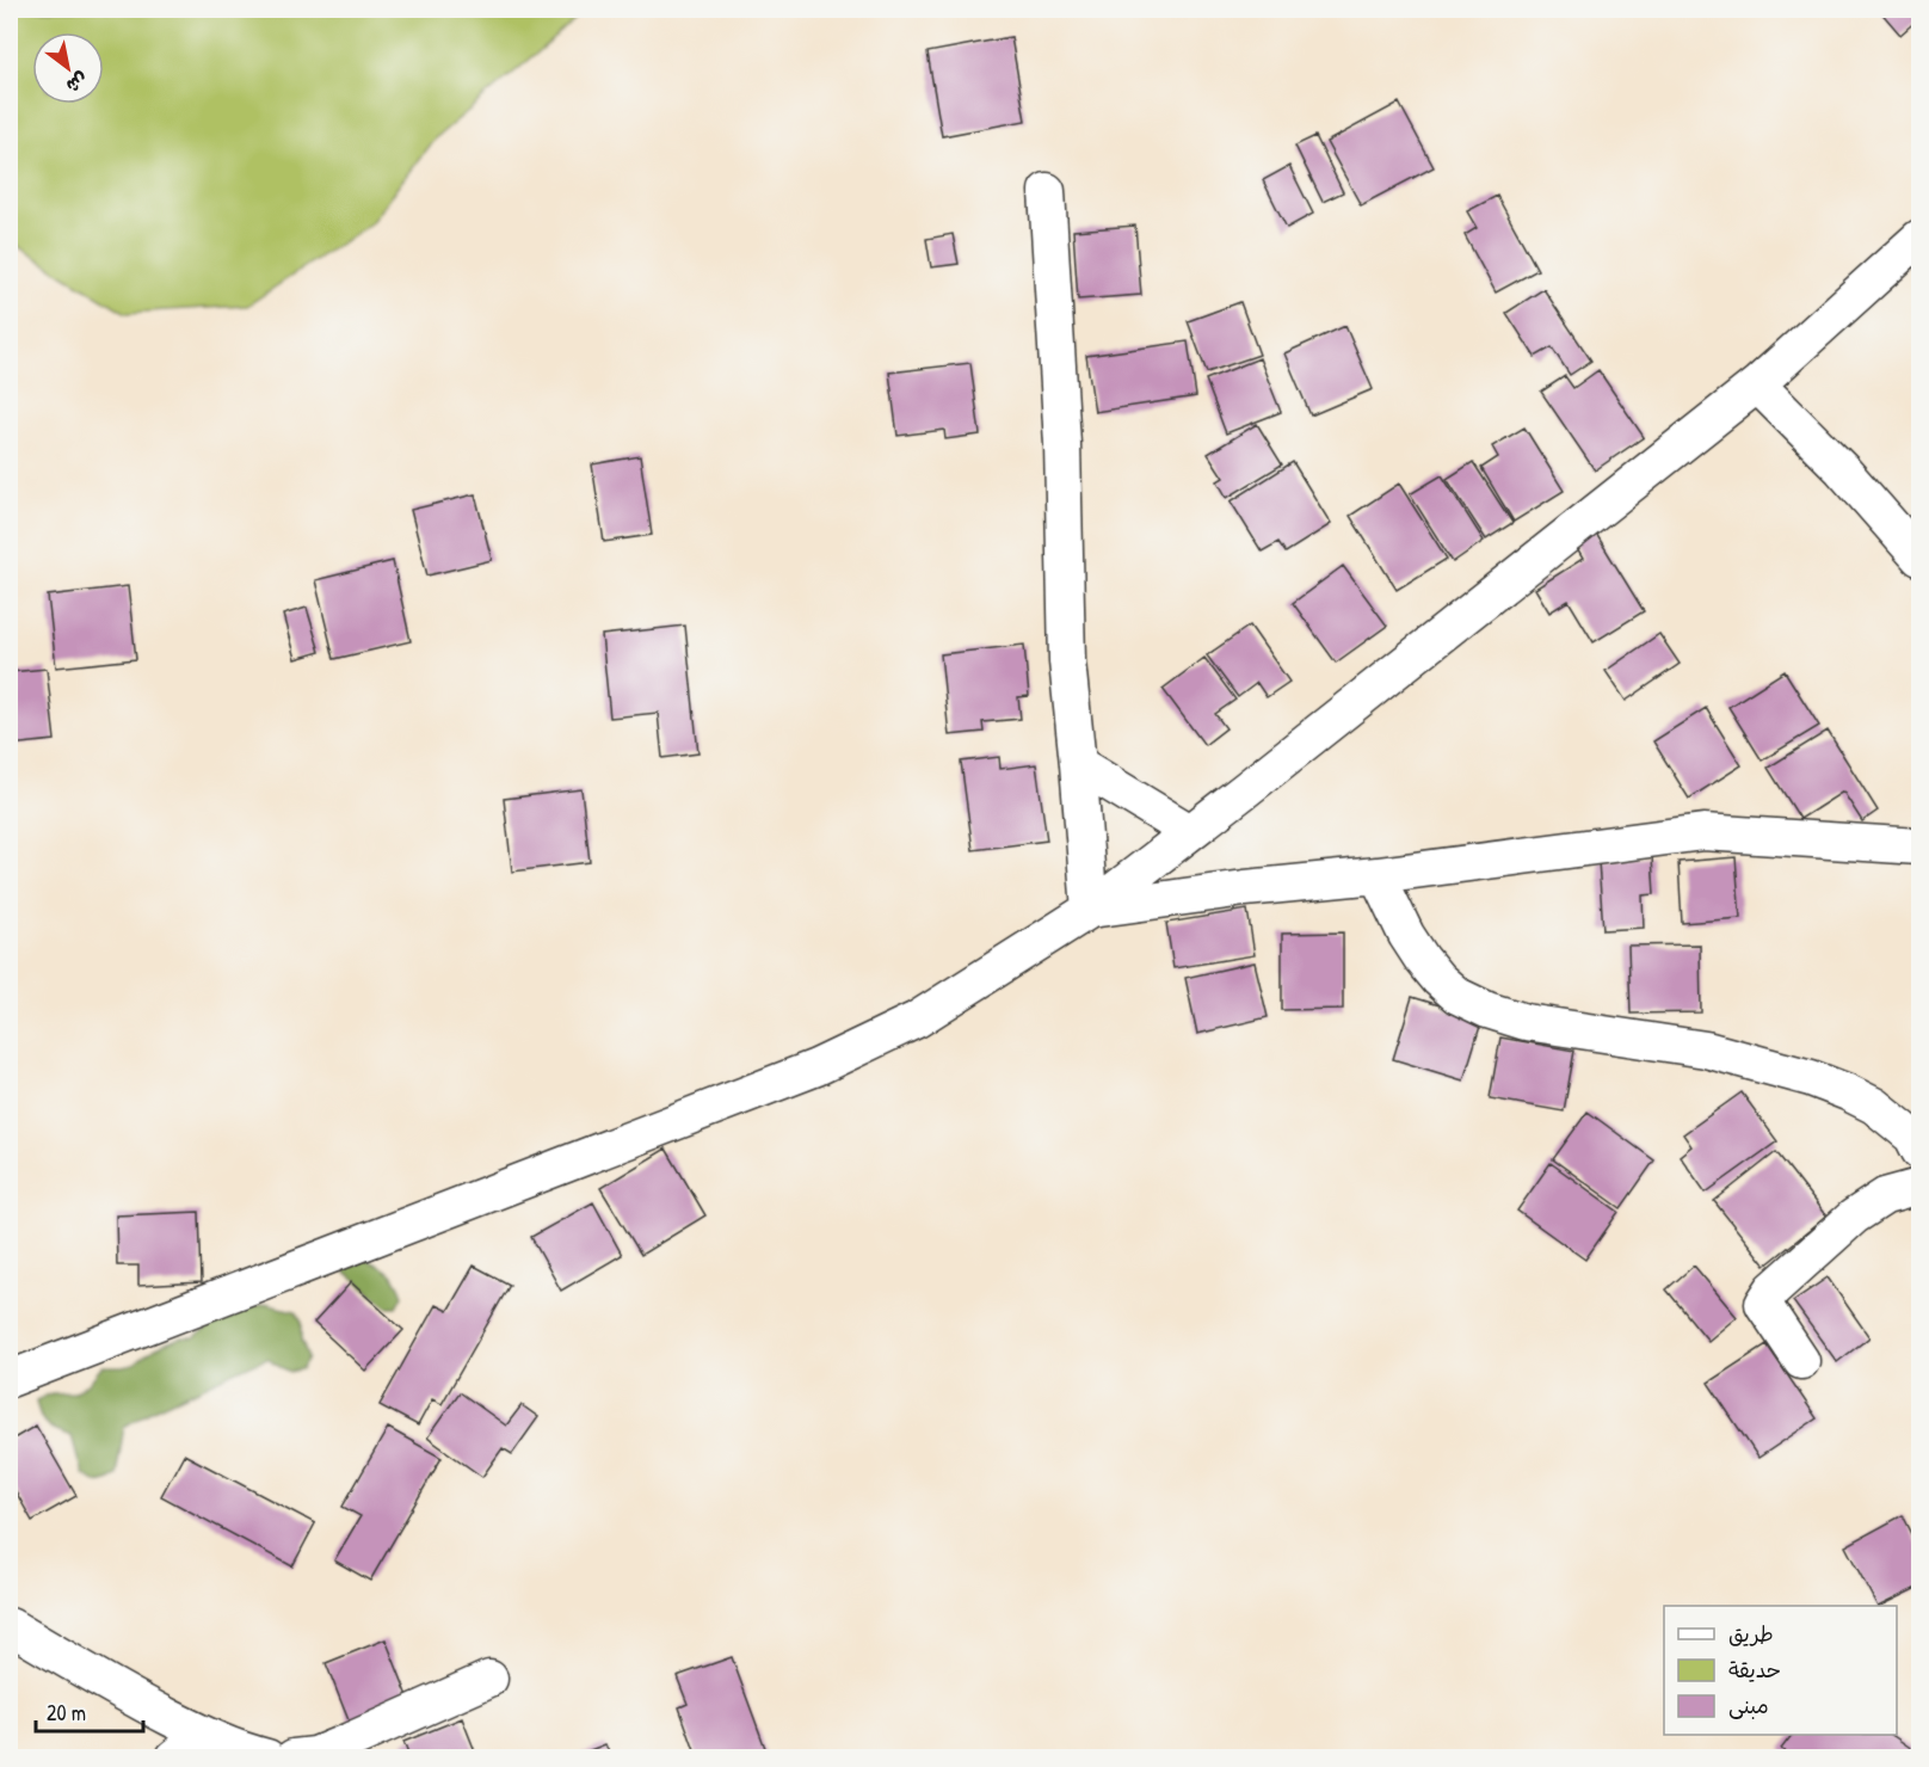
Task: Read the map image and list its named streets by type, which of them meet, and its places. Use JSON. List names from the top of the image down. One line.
{"legend":["طريق","حديقة","مبنى"],"scale_bar":"20 m","north":"bottom right"}
